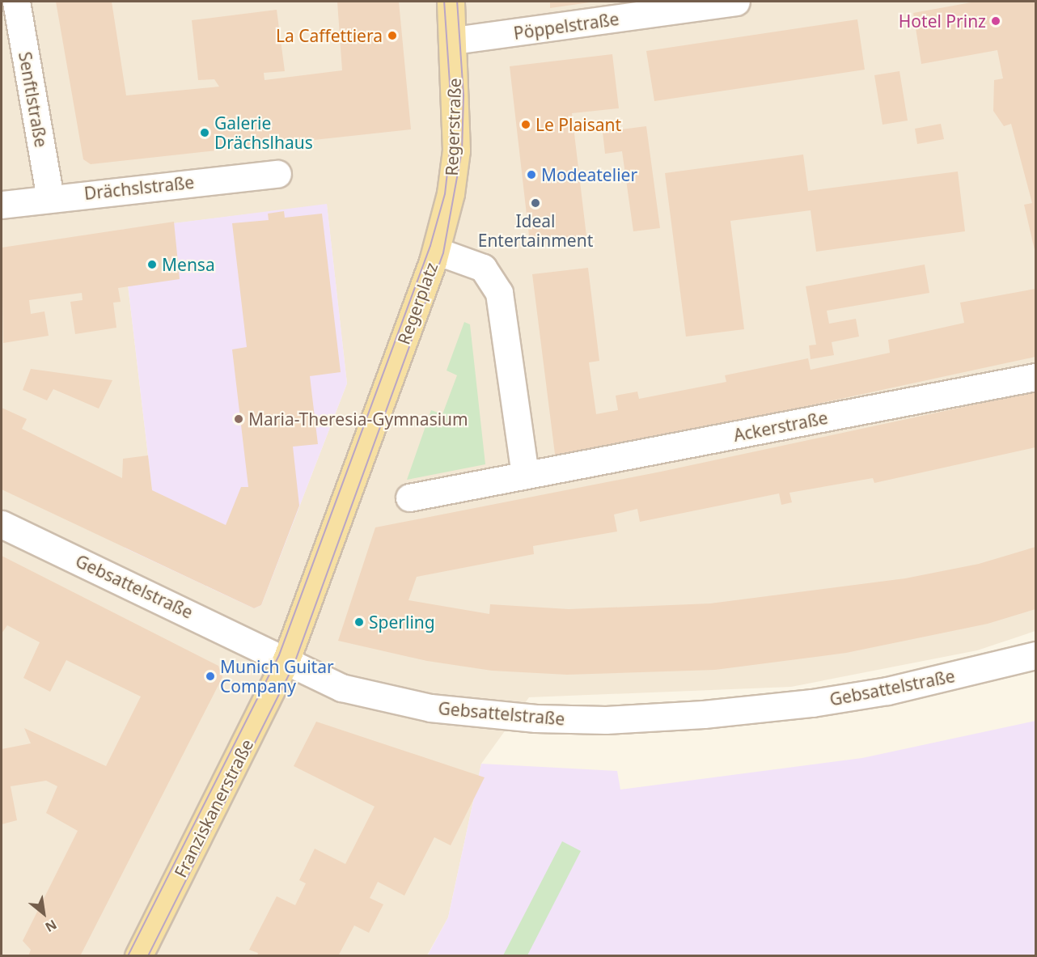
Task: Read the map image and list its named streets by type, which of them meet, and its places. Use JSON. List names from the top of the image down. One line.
{"streets":{"main road":["Regerstraße","Regerplatz","Franziskanerstraße"],"street":["Pöppelstraße","Senftlstraße","Drächslstraße","Ackerstraße","Gebsattelstraße"]},"crossings":[["Pöppelstraße","Regerstraße"],["Senftlstraße","Drächslstraße"],["Regerstraße","Regerplatz"],["Regerplatz","Ackerstraße"],["Regerplatz","Gebsattelstraße"],["Regerplatz","Franziskanerstraße"],["Gebsattelstraße","Franziskanerstraße"]],"places":["Hotel Prinz","La Caffettiera","Le Plaisant","Galerie Drächslhaus","Modeatelier","Ideal Entertainment","Mensa","Maria-Theresia-Gymnasium","Sperling","Munich Guitar Company"],"north":"bottom right"}
